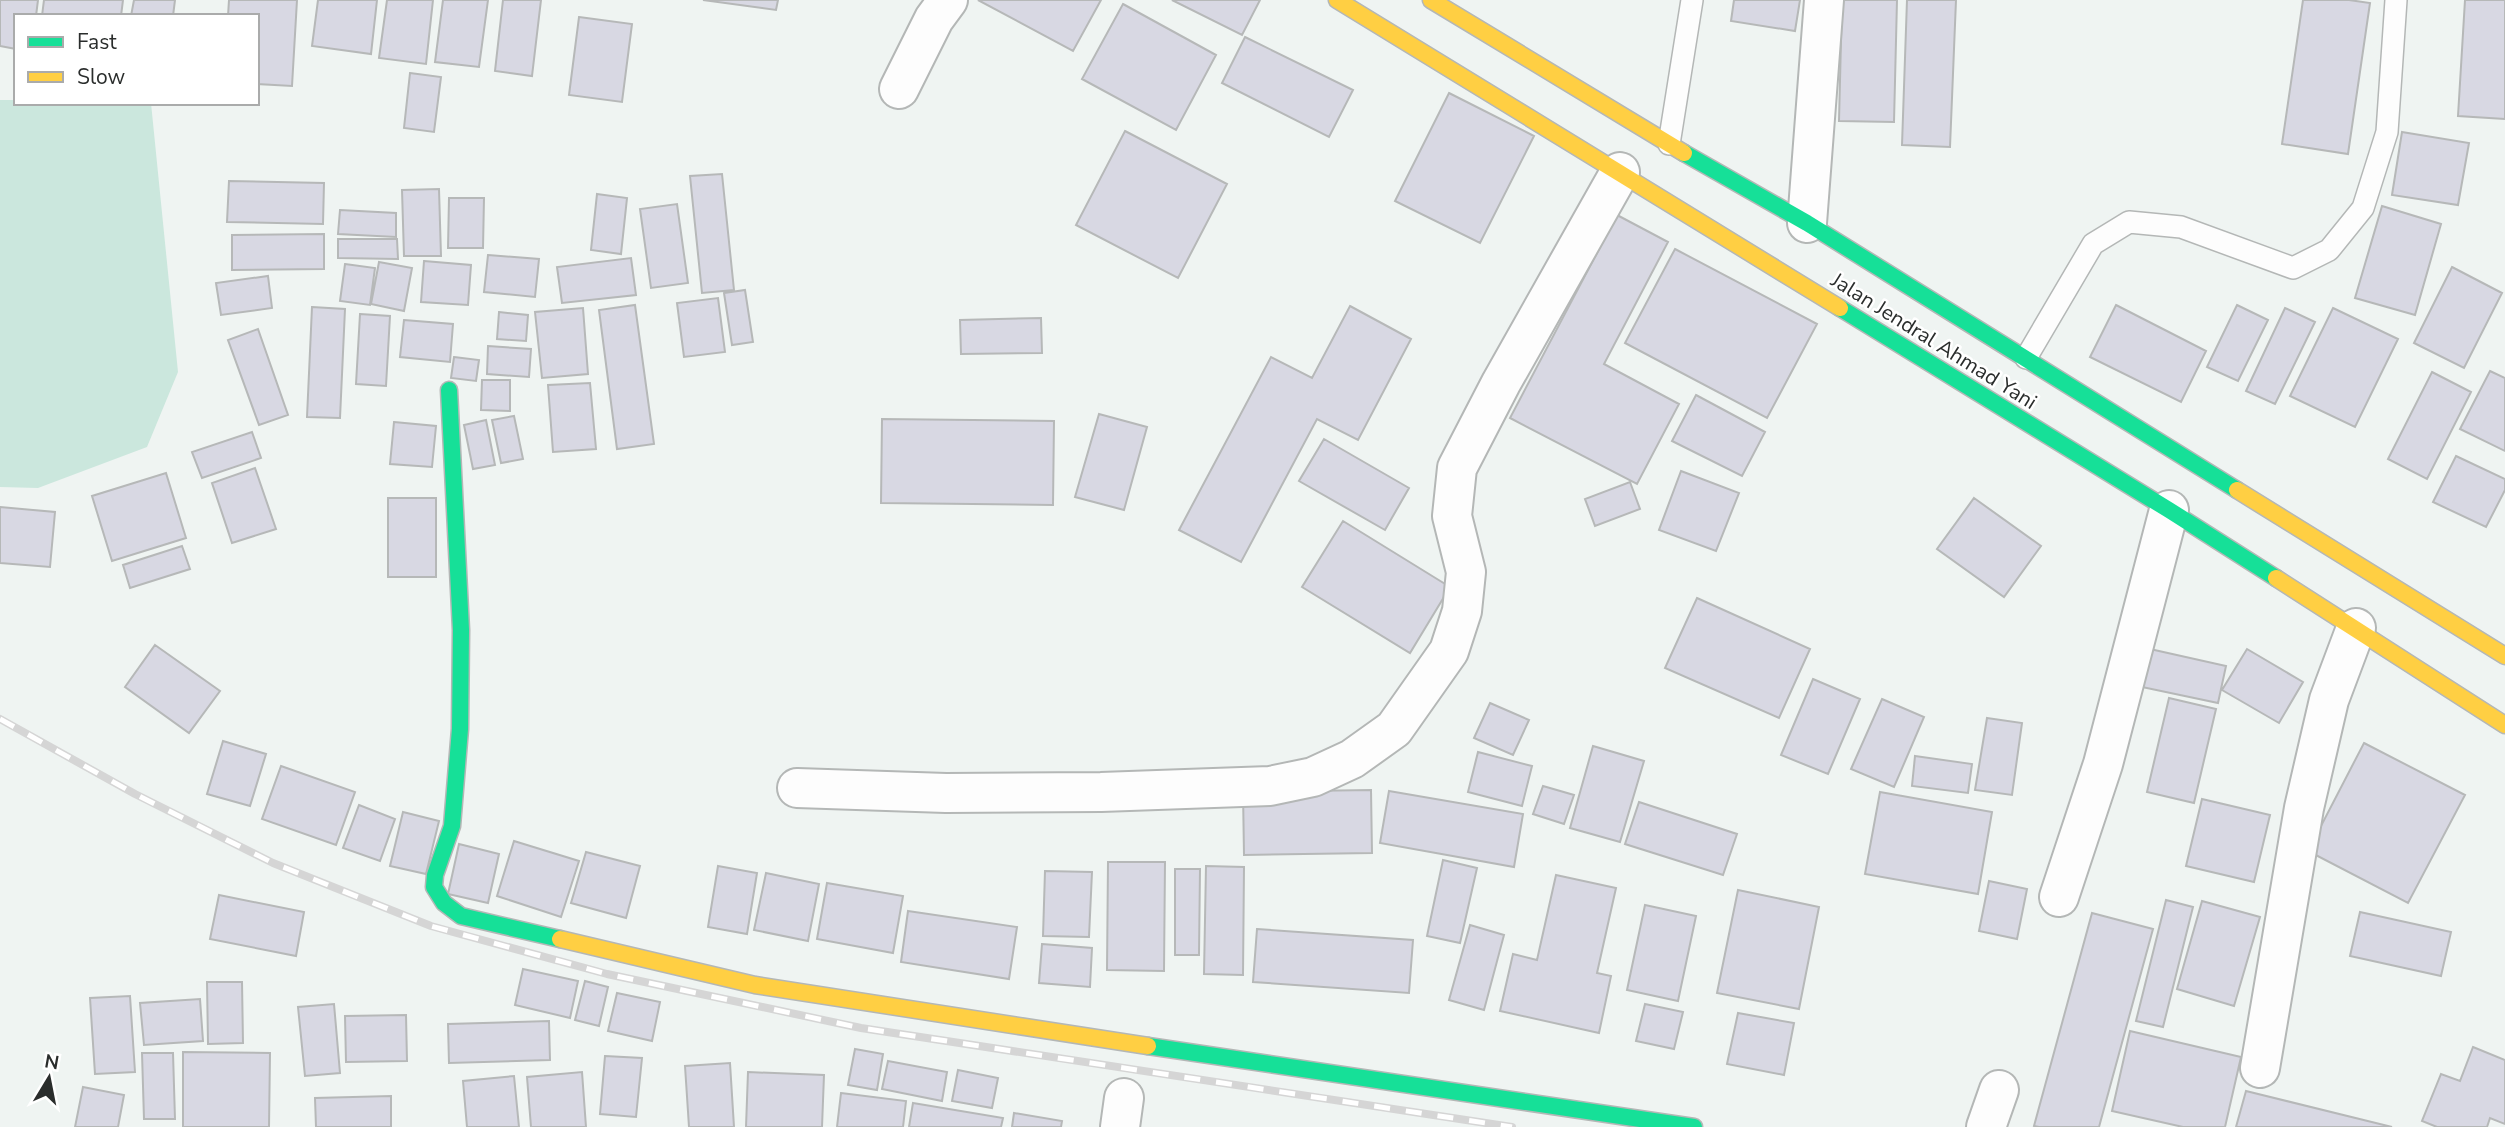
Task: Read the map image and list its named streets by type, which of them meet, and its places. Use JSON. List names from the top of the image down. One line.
{"streets":{"main road":["Jalan Jendral Ahmad Yani"]},"legend":["Fast","Slow"],"north":"top"}
